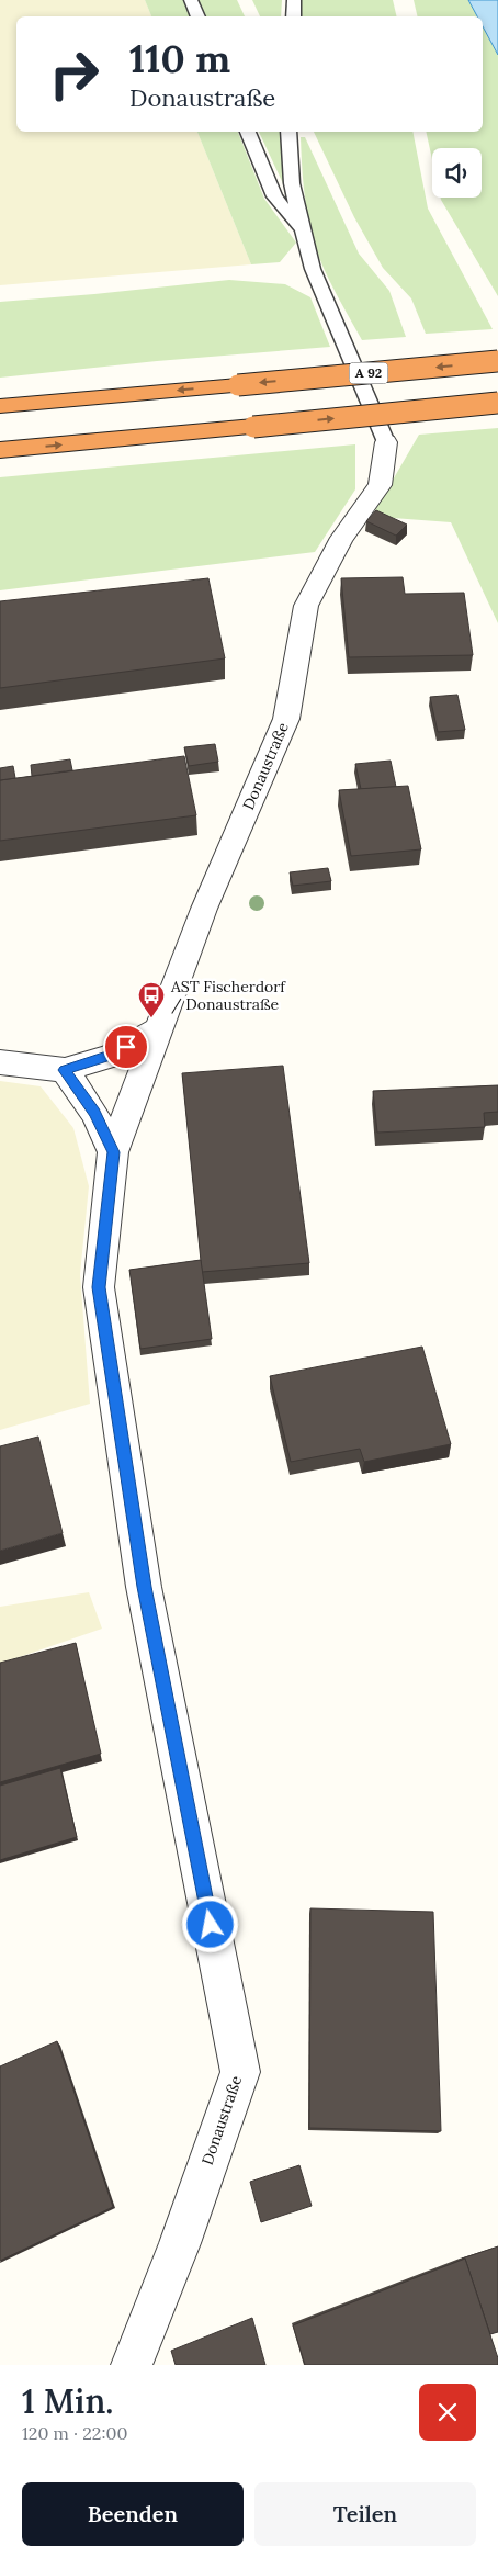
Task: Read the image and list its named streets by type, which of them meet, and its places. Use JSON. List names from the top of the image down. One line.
{"streets":{"highway":["A 92"],"street":["Donaustraße"]},"places":{"bus stop":["AST Fischerdorf / Donaustraße"]},"page":{"turn":["110 m","Donaustraße"],"heading":["1 Min.","120 m · 22:00"],"buttons":["Beenden","Teilen"]}}
